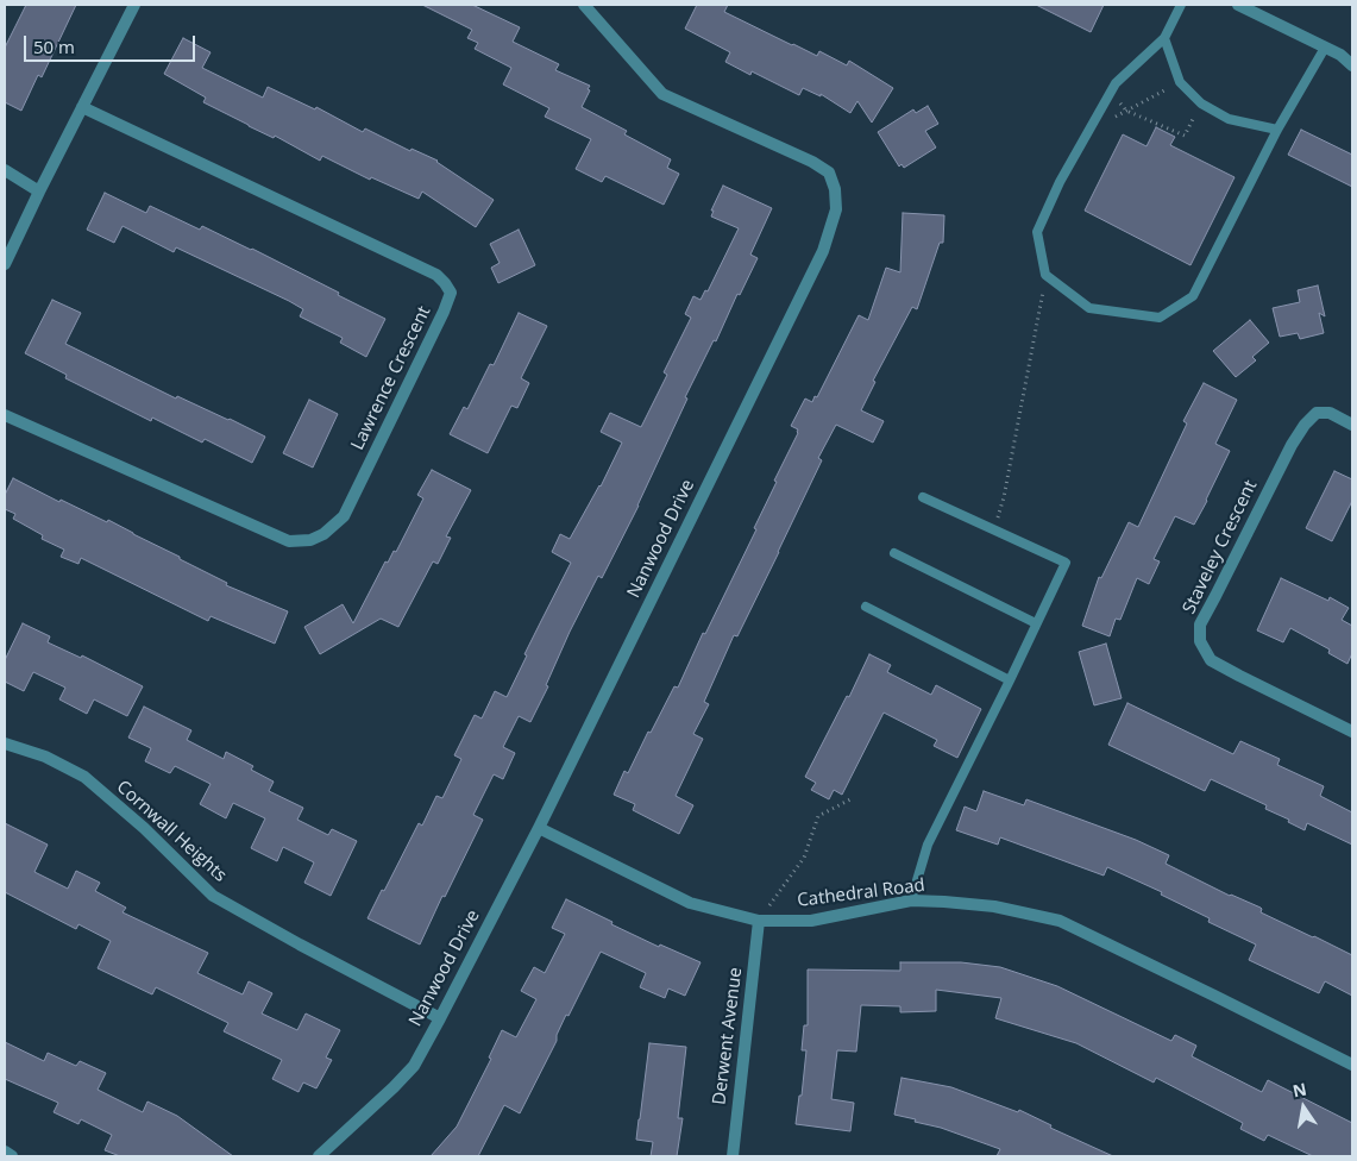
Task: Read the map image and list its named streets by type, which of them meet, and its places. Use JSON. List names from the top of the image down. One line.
{"streets":{"street":["Lawrence Crescent","Nanwood Drive","Staveley Crescent","Cornwall Heights","Cathedral Road","Derwent Avenue"]},"crossings":[["Nanwood Drive","Cornwall Heights"],["Nanwood Drive","Cathedral Road"],["Cathedral Road","Derwent Avenue"]],"scale_bar":"50 m","north":"top"}
